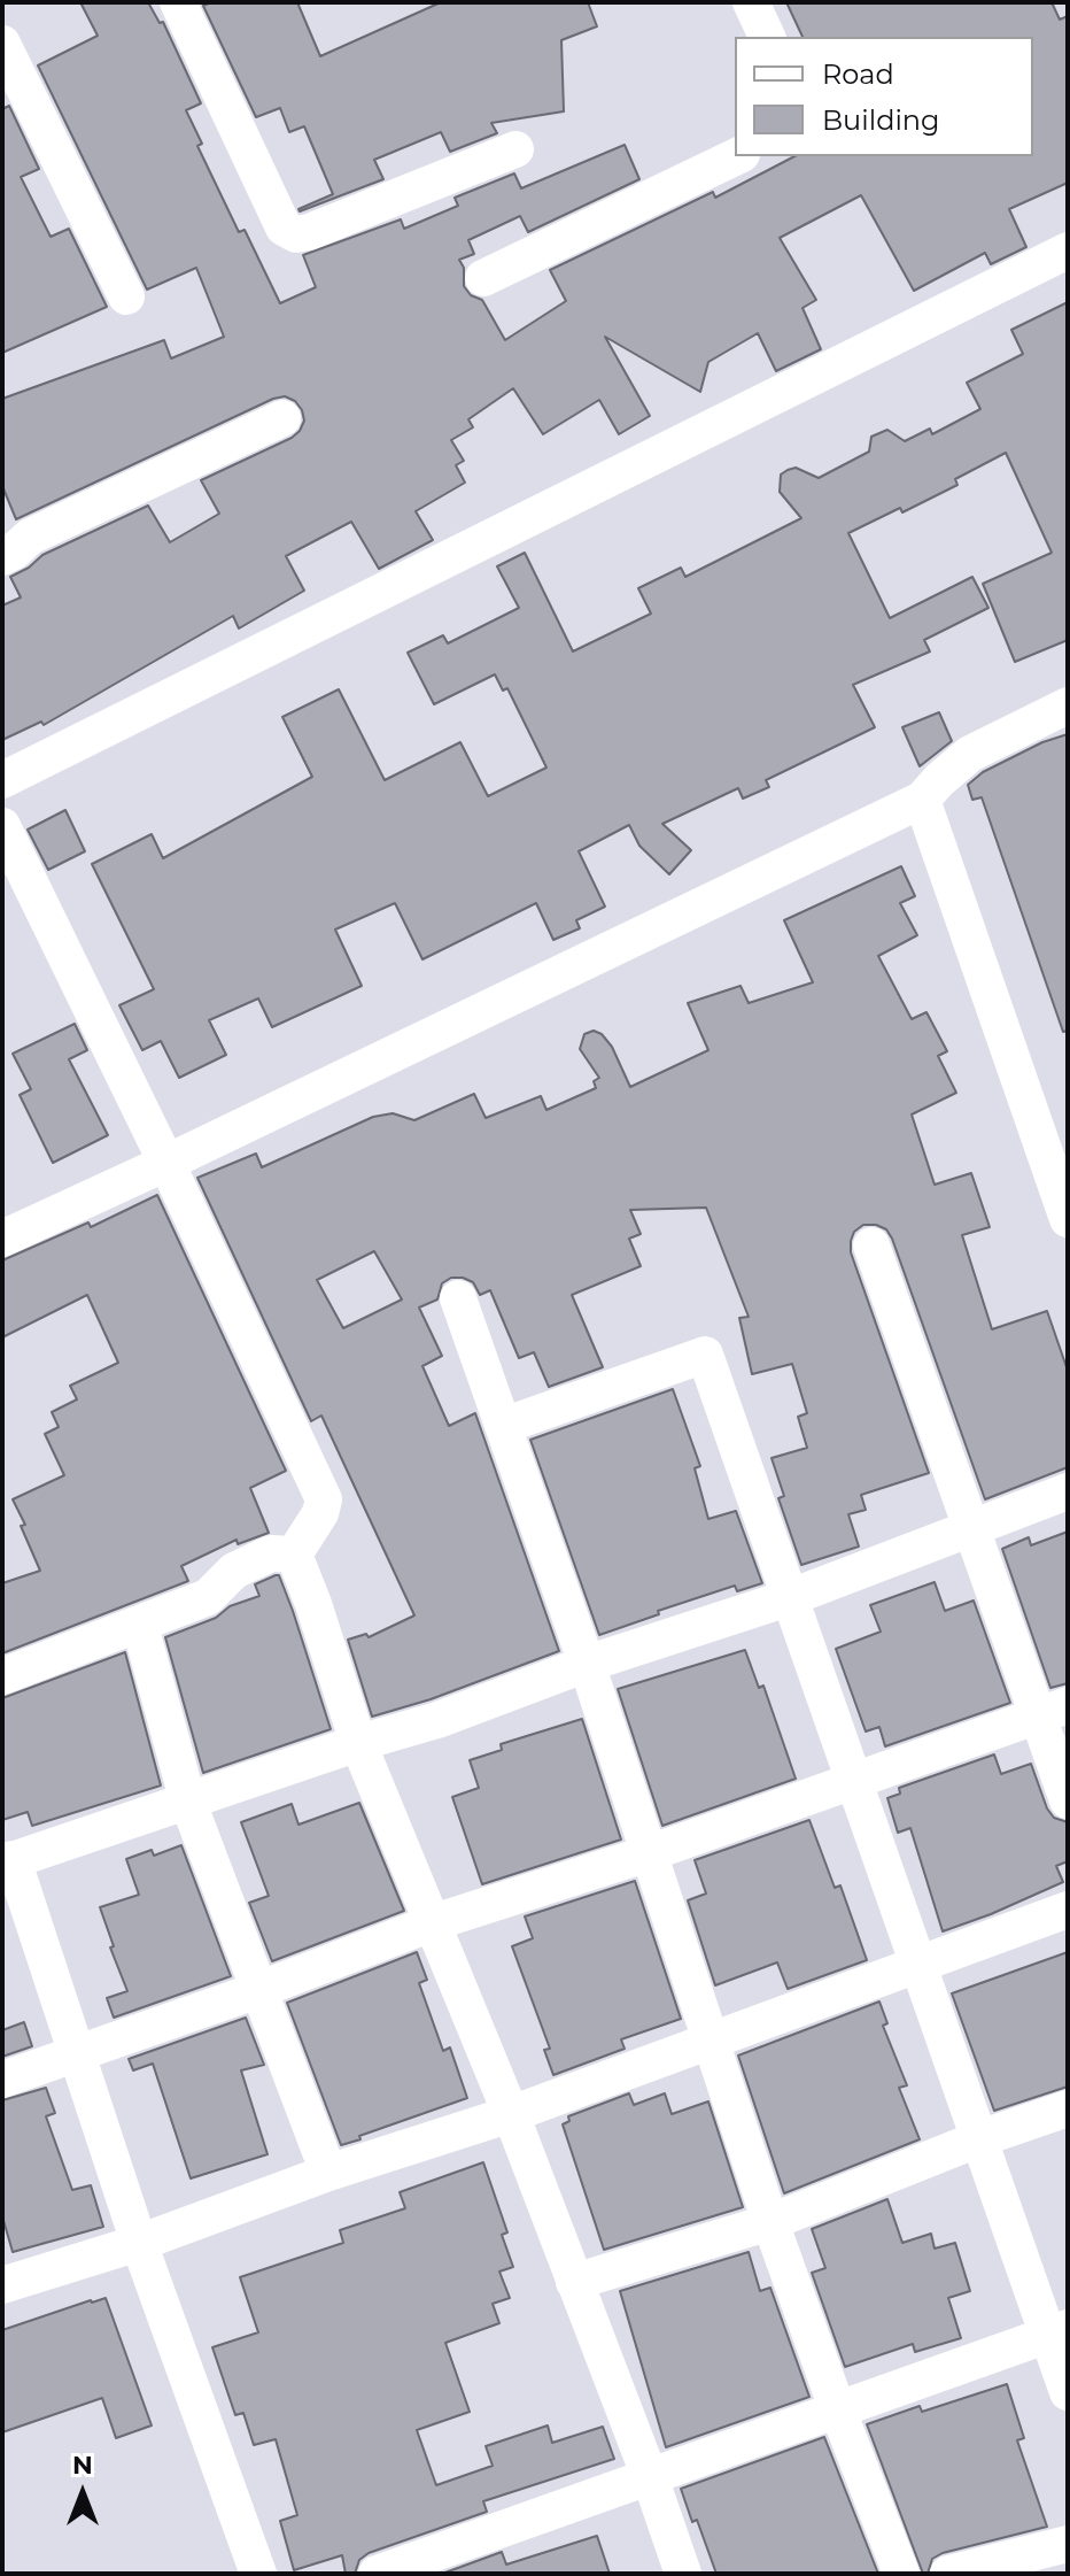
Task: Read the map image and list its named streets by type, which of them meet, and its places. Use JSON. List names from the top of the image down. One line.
{"legend":["Road","Building"],"north":"top"}
